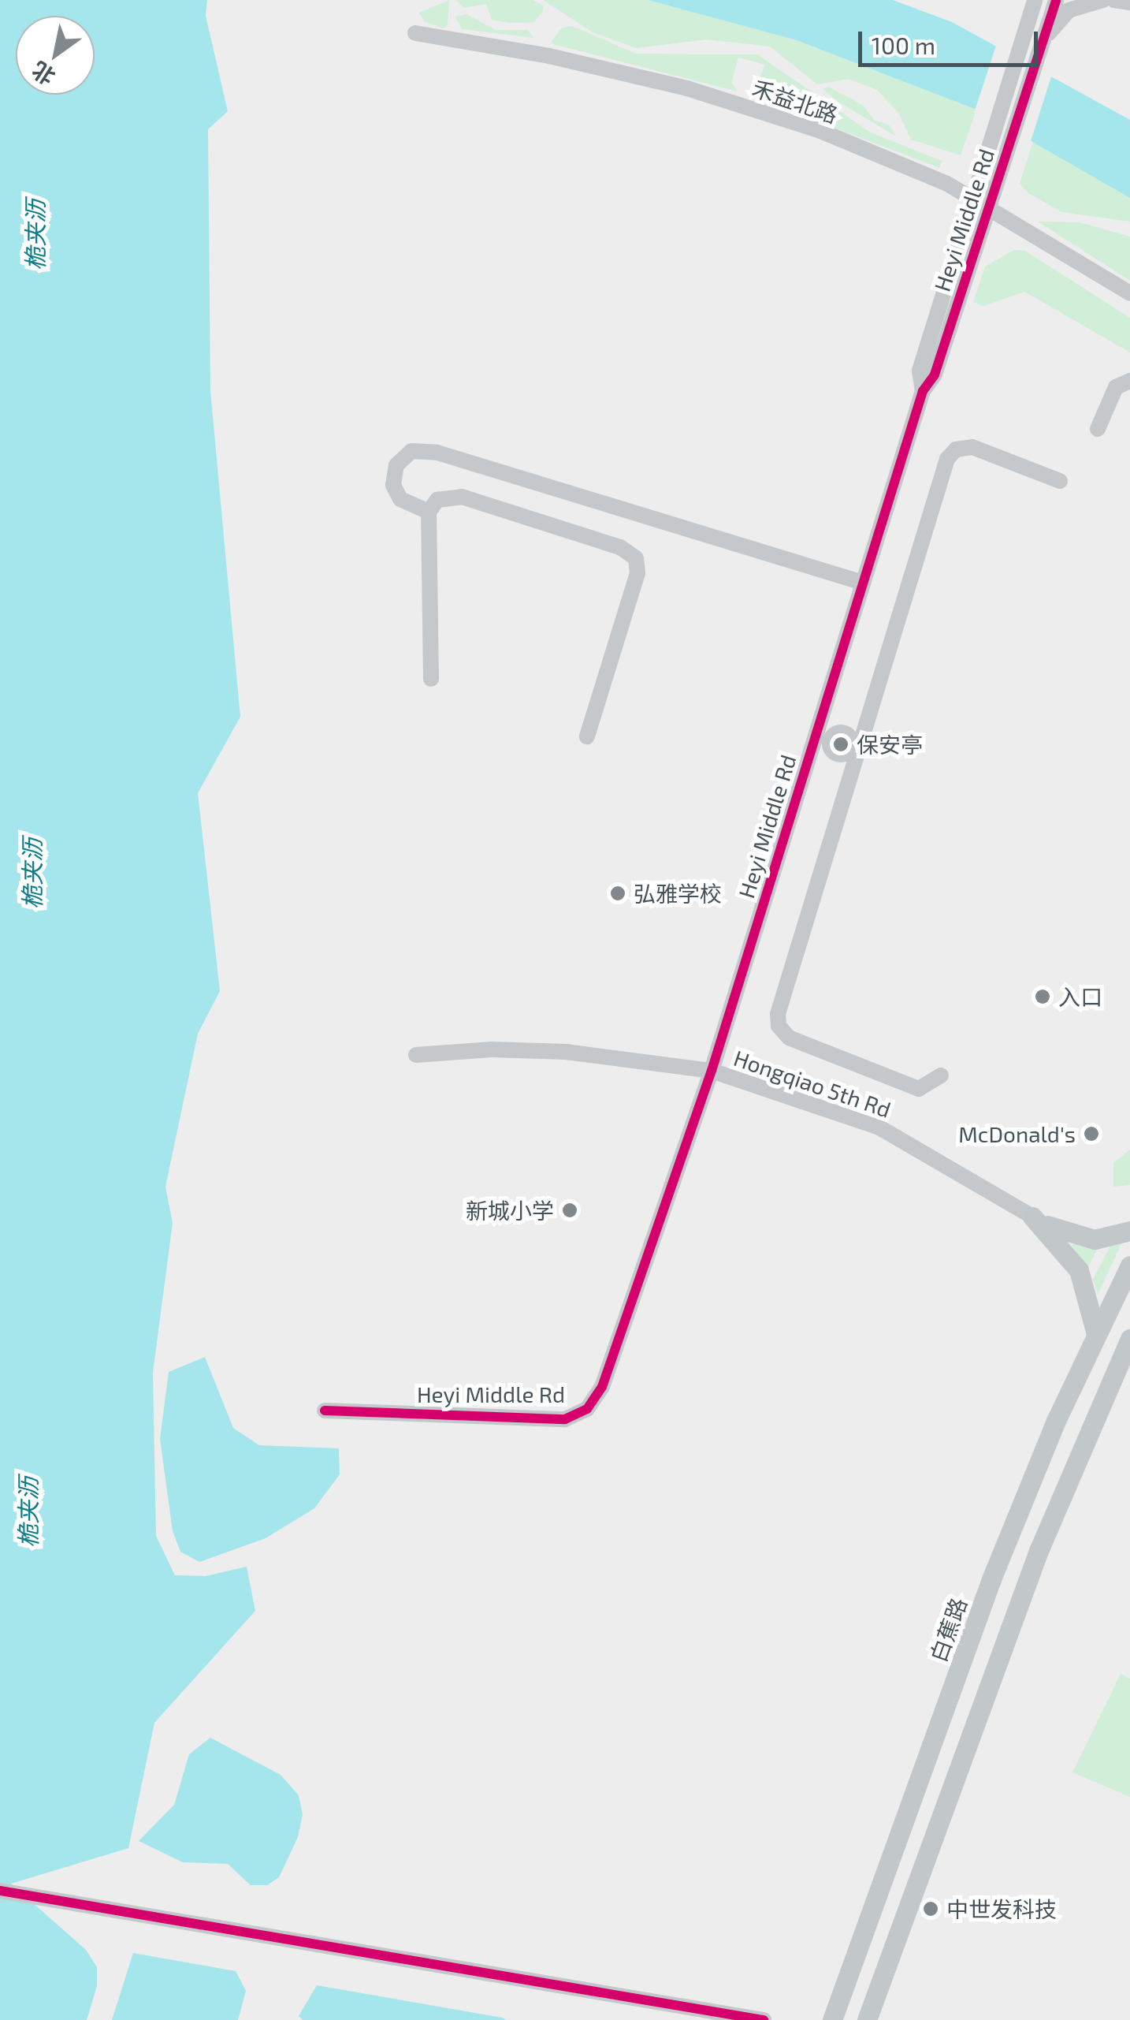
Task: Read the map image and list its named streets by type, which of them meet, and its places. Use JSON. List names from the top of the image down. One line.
{"streets":{"main road":["白蕉路"],"street":["禾益北路","Heyi Middle Rd","Hongqiao 5th Rd"]},"crossings":[["禾益北路","Heyi Middle Rd"],["Heyi Middle Rd","Hongqiao 5th Rd"]],"water":["桅夹沥"],"places":["保安亭","弘雅学校","入口","McDonald's","新城小学","中世发科技"],"scale_bar":"100 m","north":"bottom left"}
